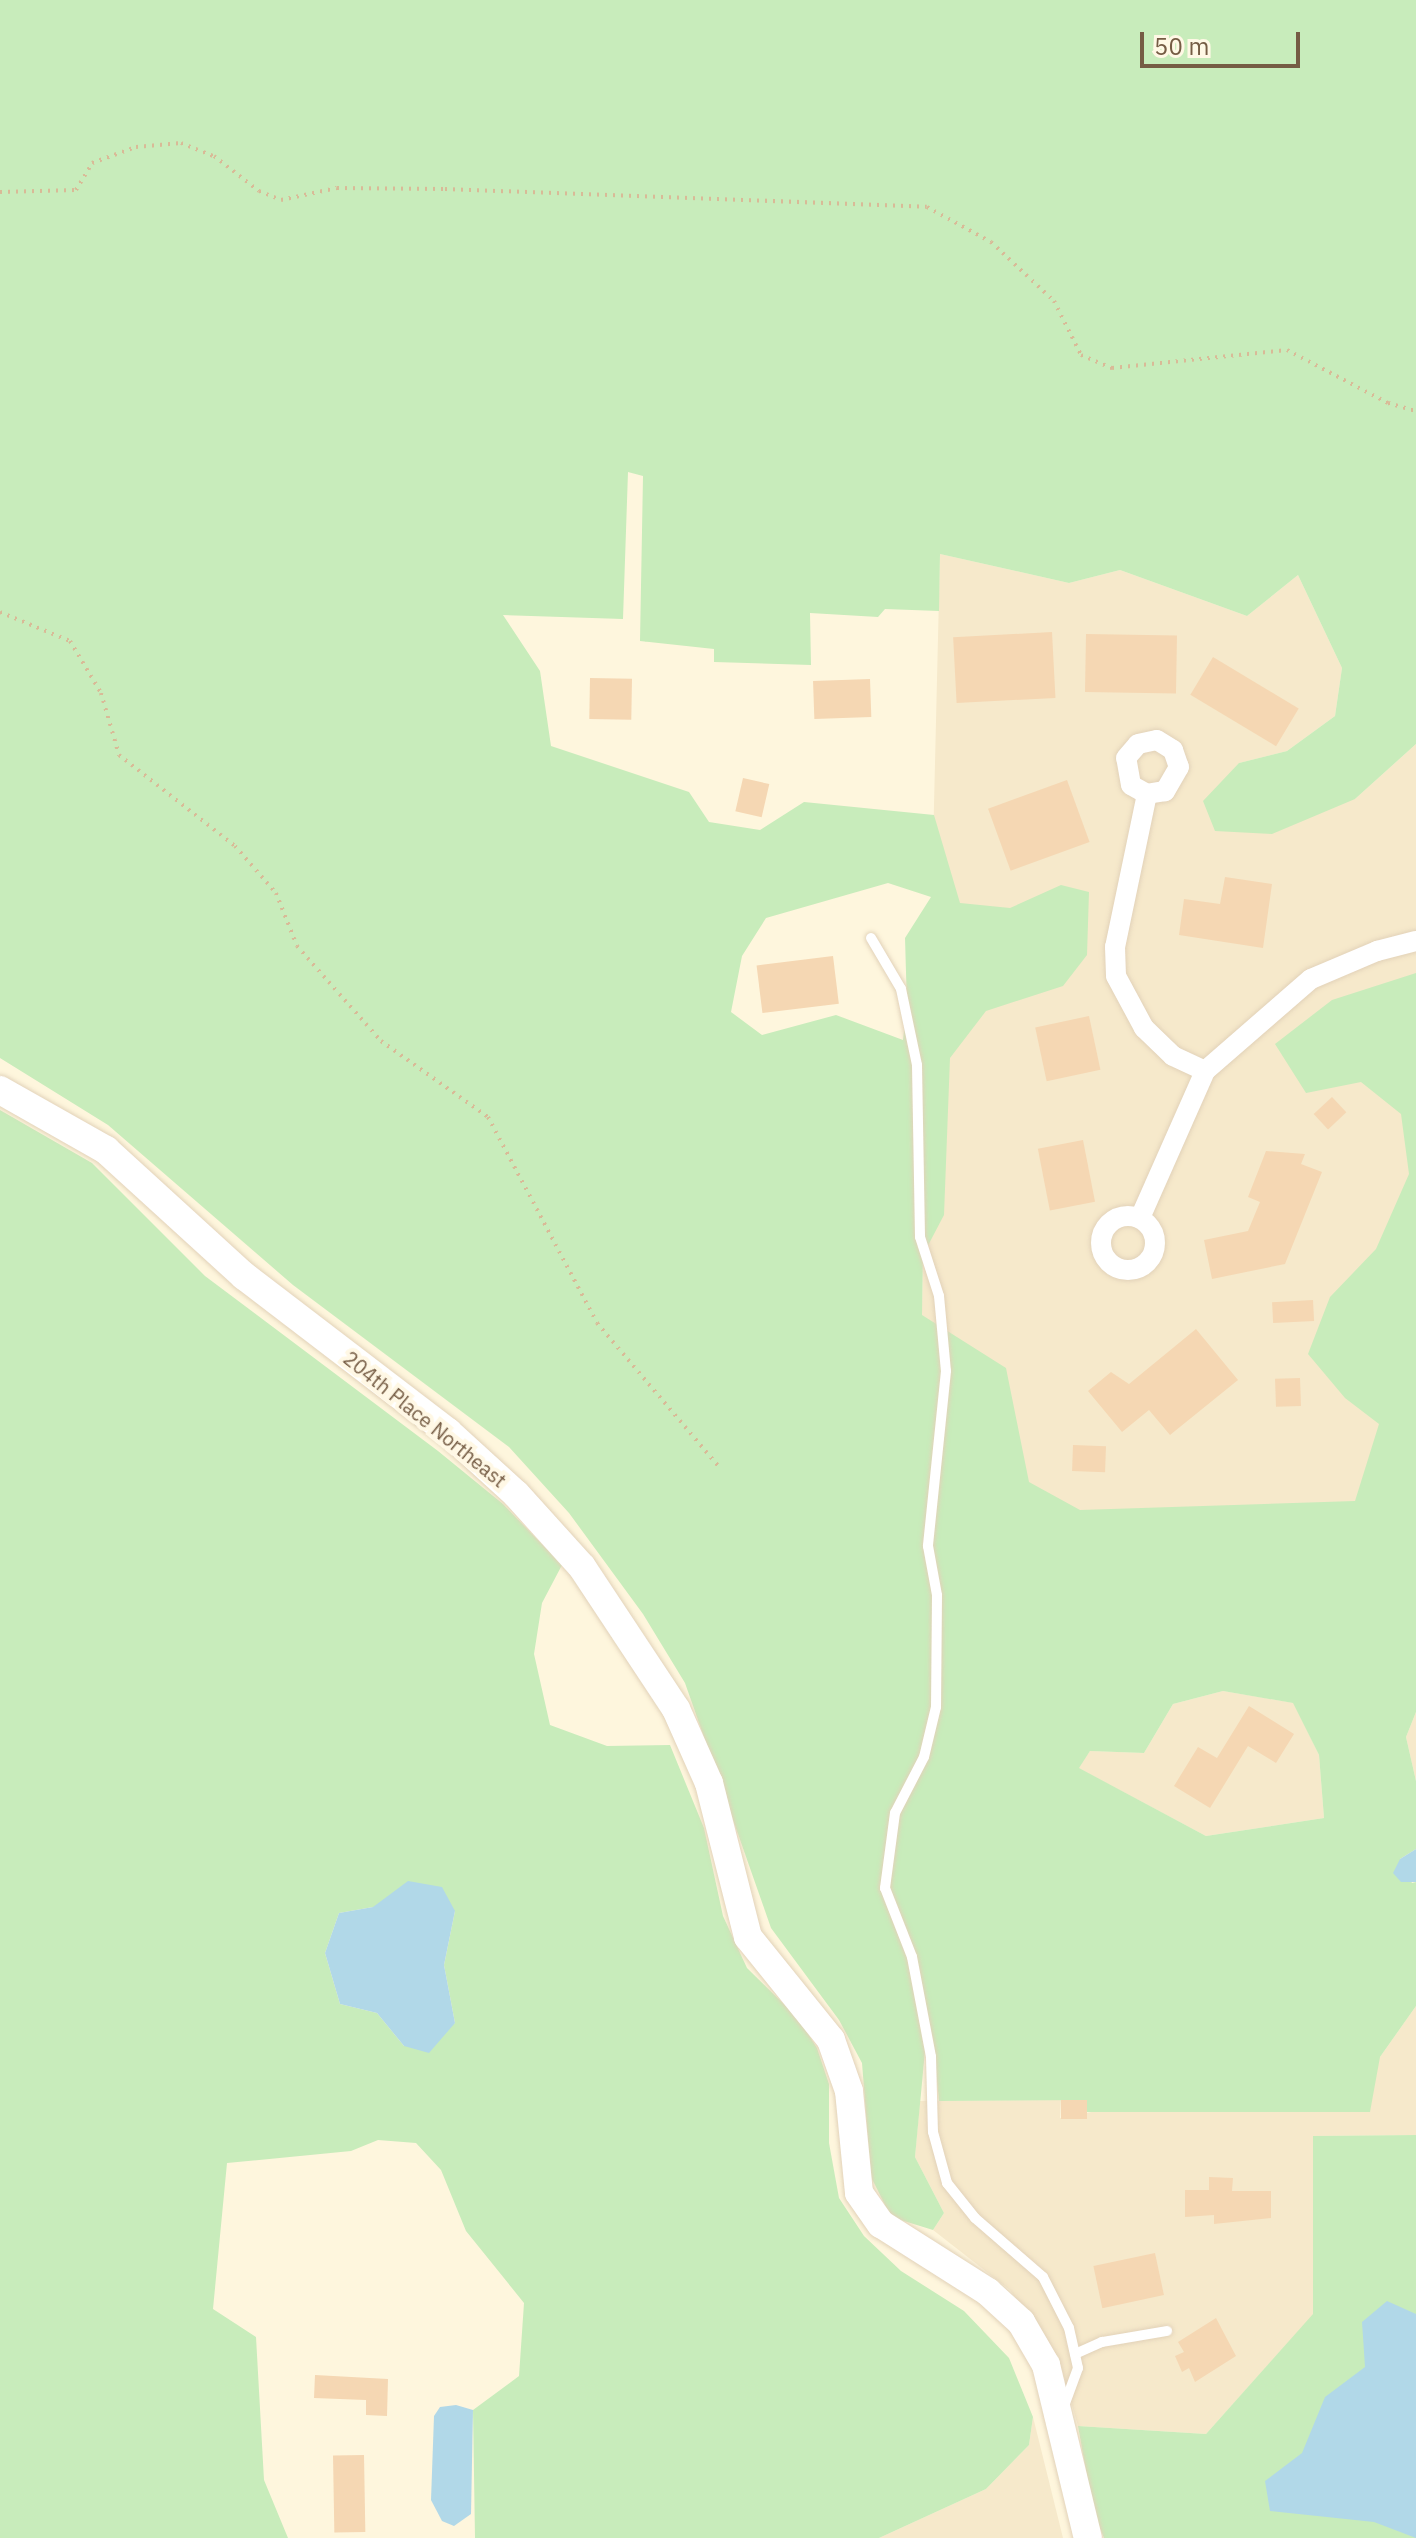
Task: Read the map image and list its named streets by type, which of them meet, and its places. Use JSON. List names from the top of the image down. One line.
{"streets":{"street":["204th Place Northeast"]},"scale_bar":"50 m"}
